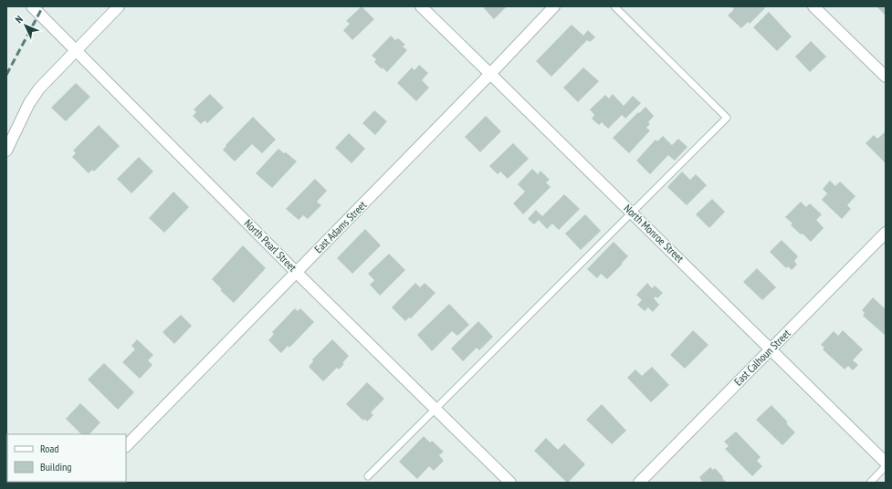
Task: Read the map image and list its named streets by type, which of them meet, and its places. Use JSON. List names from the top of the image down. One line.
{"streets":{"street":["East Adams Street","North Monroe Street","North Pearl Street","East Calhoun Street"]},"crossings":[["East Adams Street","North Monroe Street"],["East Adams Street","North Pearl Street"],["North Monroe Street","East Calhoun Street"]],"legend":["Road","Building"],"north":"top left"}
